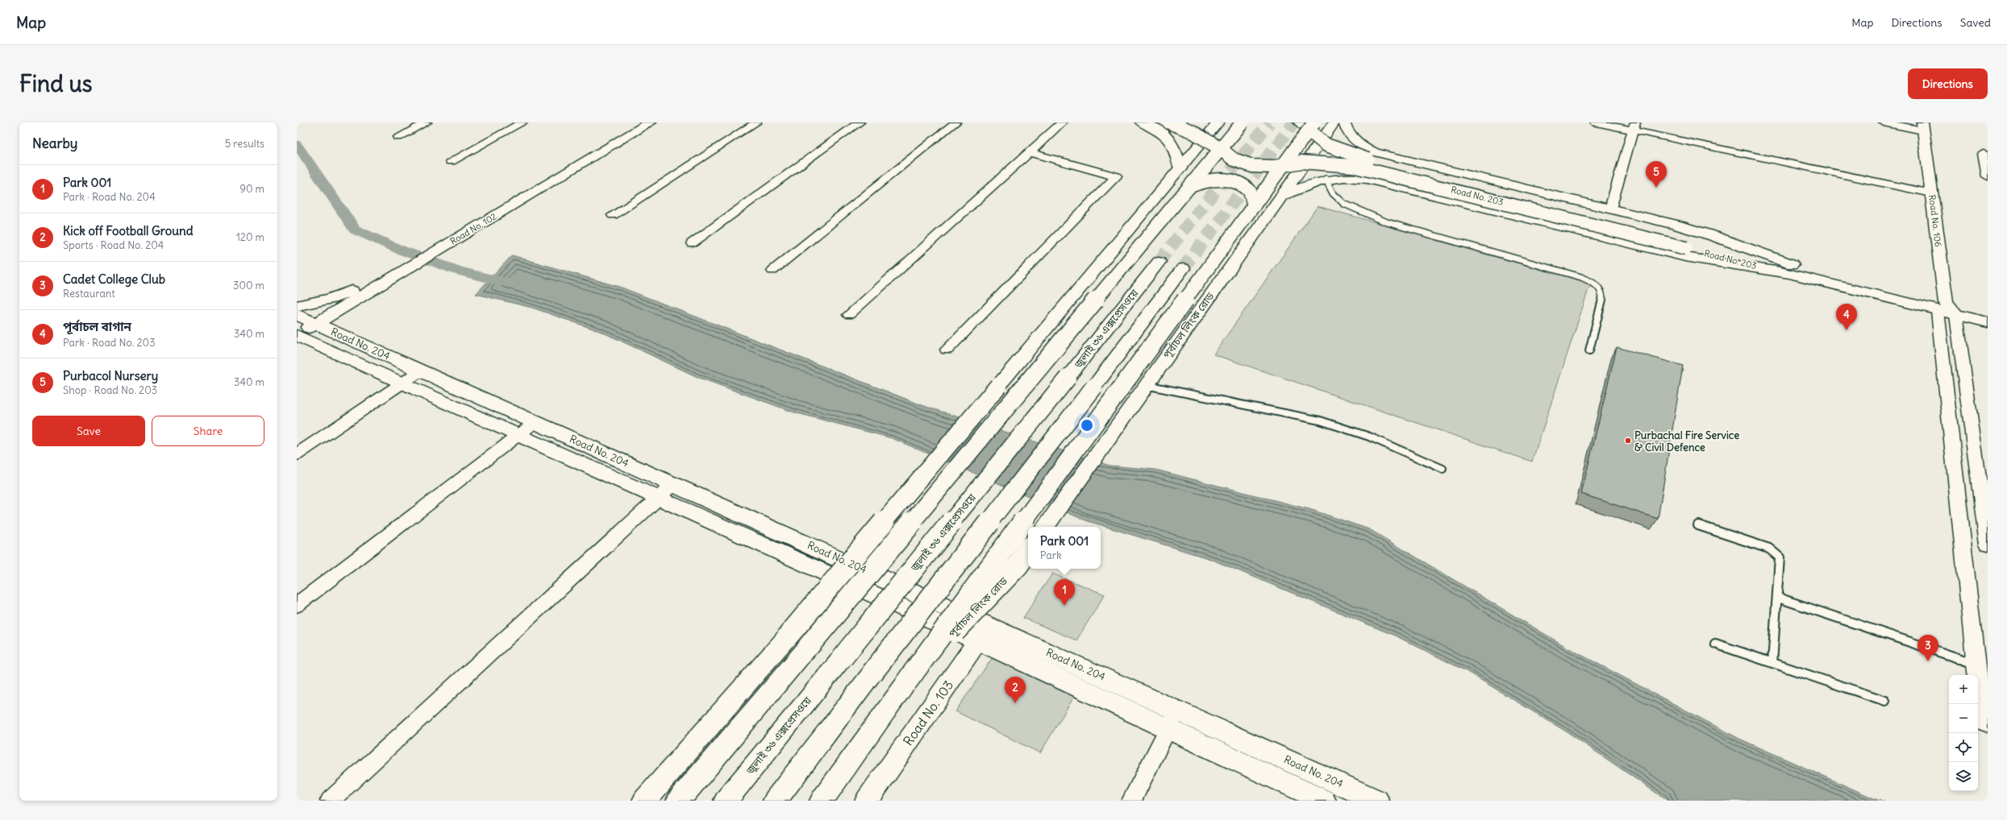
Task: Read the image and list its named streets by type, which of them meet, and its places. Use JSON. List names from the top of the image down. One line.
{"streets":{"main road":["Road No. 203","Road No. 106","Road No. 102","পূর্বাচল লিংক রোড","জুলাই ৩৬ এক্সপ্রেসওয়ে","Road No. 204","Road No. 103"]},"crossings":[["Road No. 203","Road No. 106"],["Road No. 203","পূর্বাচল লিংক রোড"],["Road No. 102","Road No. 204"],["Road No. 204","Road No. 103"]],"places":["Purbachal Fire Service & Civil Defence"],"page":{"header":"Map","nav":["Map","Directions","Saved"],"buttons":["Directions",["Save","Share"]],"title":"Find us","heading":["Nearby","5 results"],"pins":["5","4","1","3","2"],"list":[{"mark":"1","name":"Park 001","note":"Park · Road No. 204","value":"90 m"},{"mark":"2","name":"Kick off Football Ground","note":"Sports · Road No. 204","value":"120 m"},{"mark":"3","name":"Cadet College Club","note":"Restaurant","value":"300 m"},{"mark":"4","name":"পূর্বাচল বাগান","note":"Park · Road No. 203","value":"340 m"},{"mark":"5","name":"Purbacol Nursery","note":"Shop · Road No. 203","value":"340 m"}],"popup":["Park 001","Park"],"map_buttons":["+","−"]}}
